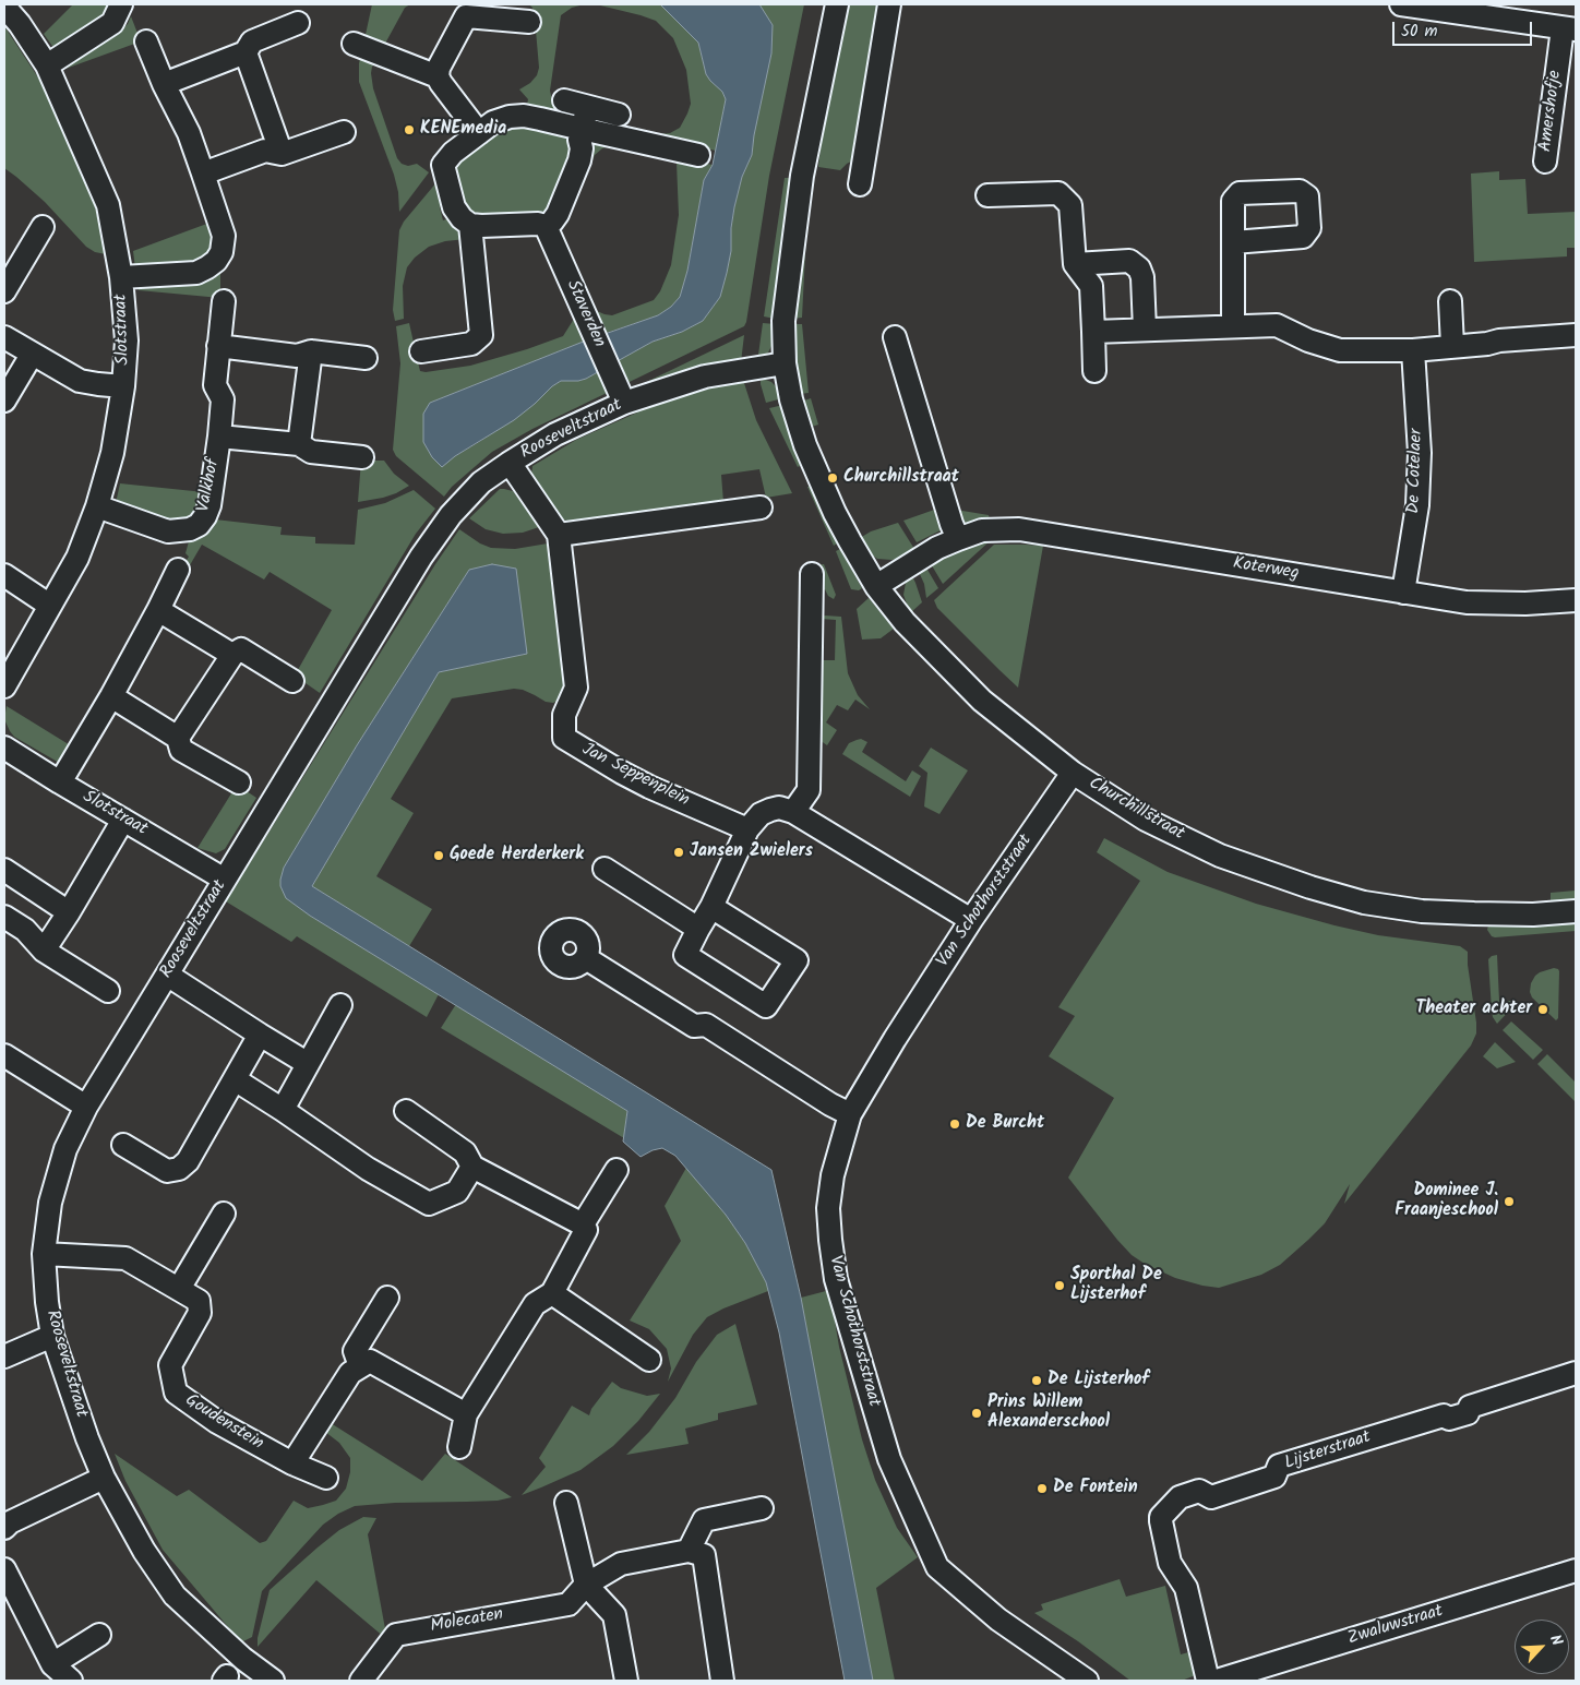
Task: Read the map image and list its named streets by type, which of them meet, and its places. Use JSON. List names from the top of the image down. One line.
{"streets":{"street":["Amershofje","Staverden","Slotstraat","Rooseveltstraat","De Cotelaer","Valkhof","Koterweg","Jan Seppenplein","Churchillstraat","Van Schothorststraat","Goudenstein","Lijsterstraat","Molecaten","Zwaluwstraat"]},"crossings":[["Staverden","Rooseveltstraat"],["Slotstraat","Rooseveltstraat"],["Slotstraat","Valkhof"],["Rooseveltstraat","Jan Seppenplein"],["Rooseveltstraat","Churchillstraat"],["Rooseveltstraat","Goudenstein"],["De Cotelaer","Koterweg"],["Koterweg","Churchillstraat"],["Churchillstraat","Van Schothorststraat"]],"places":["KENEmedia","Churchillstraat","Jansen 2wielers","Goede Herderkerk","Theater achter","De Burcht","Dominee J. Fraanjeschool","Sporthal De Lijsterhof","De Lijsterhof","Prins Willem Alexanderschool","De Fontein"],"scale_bar":"50 m","north":"top right"}
